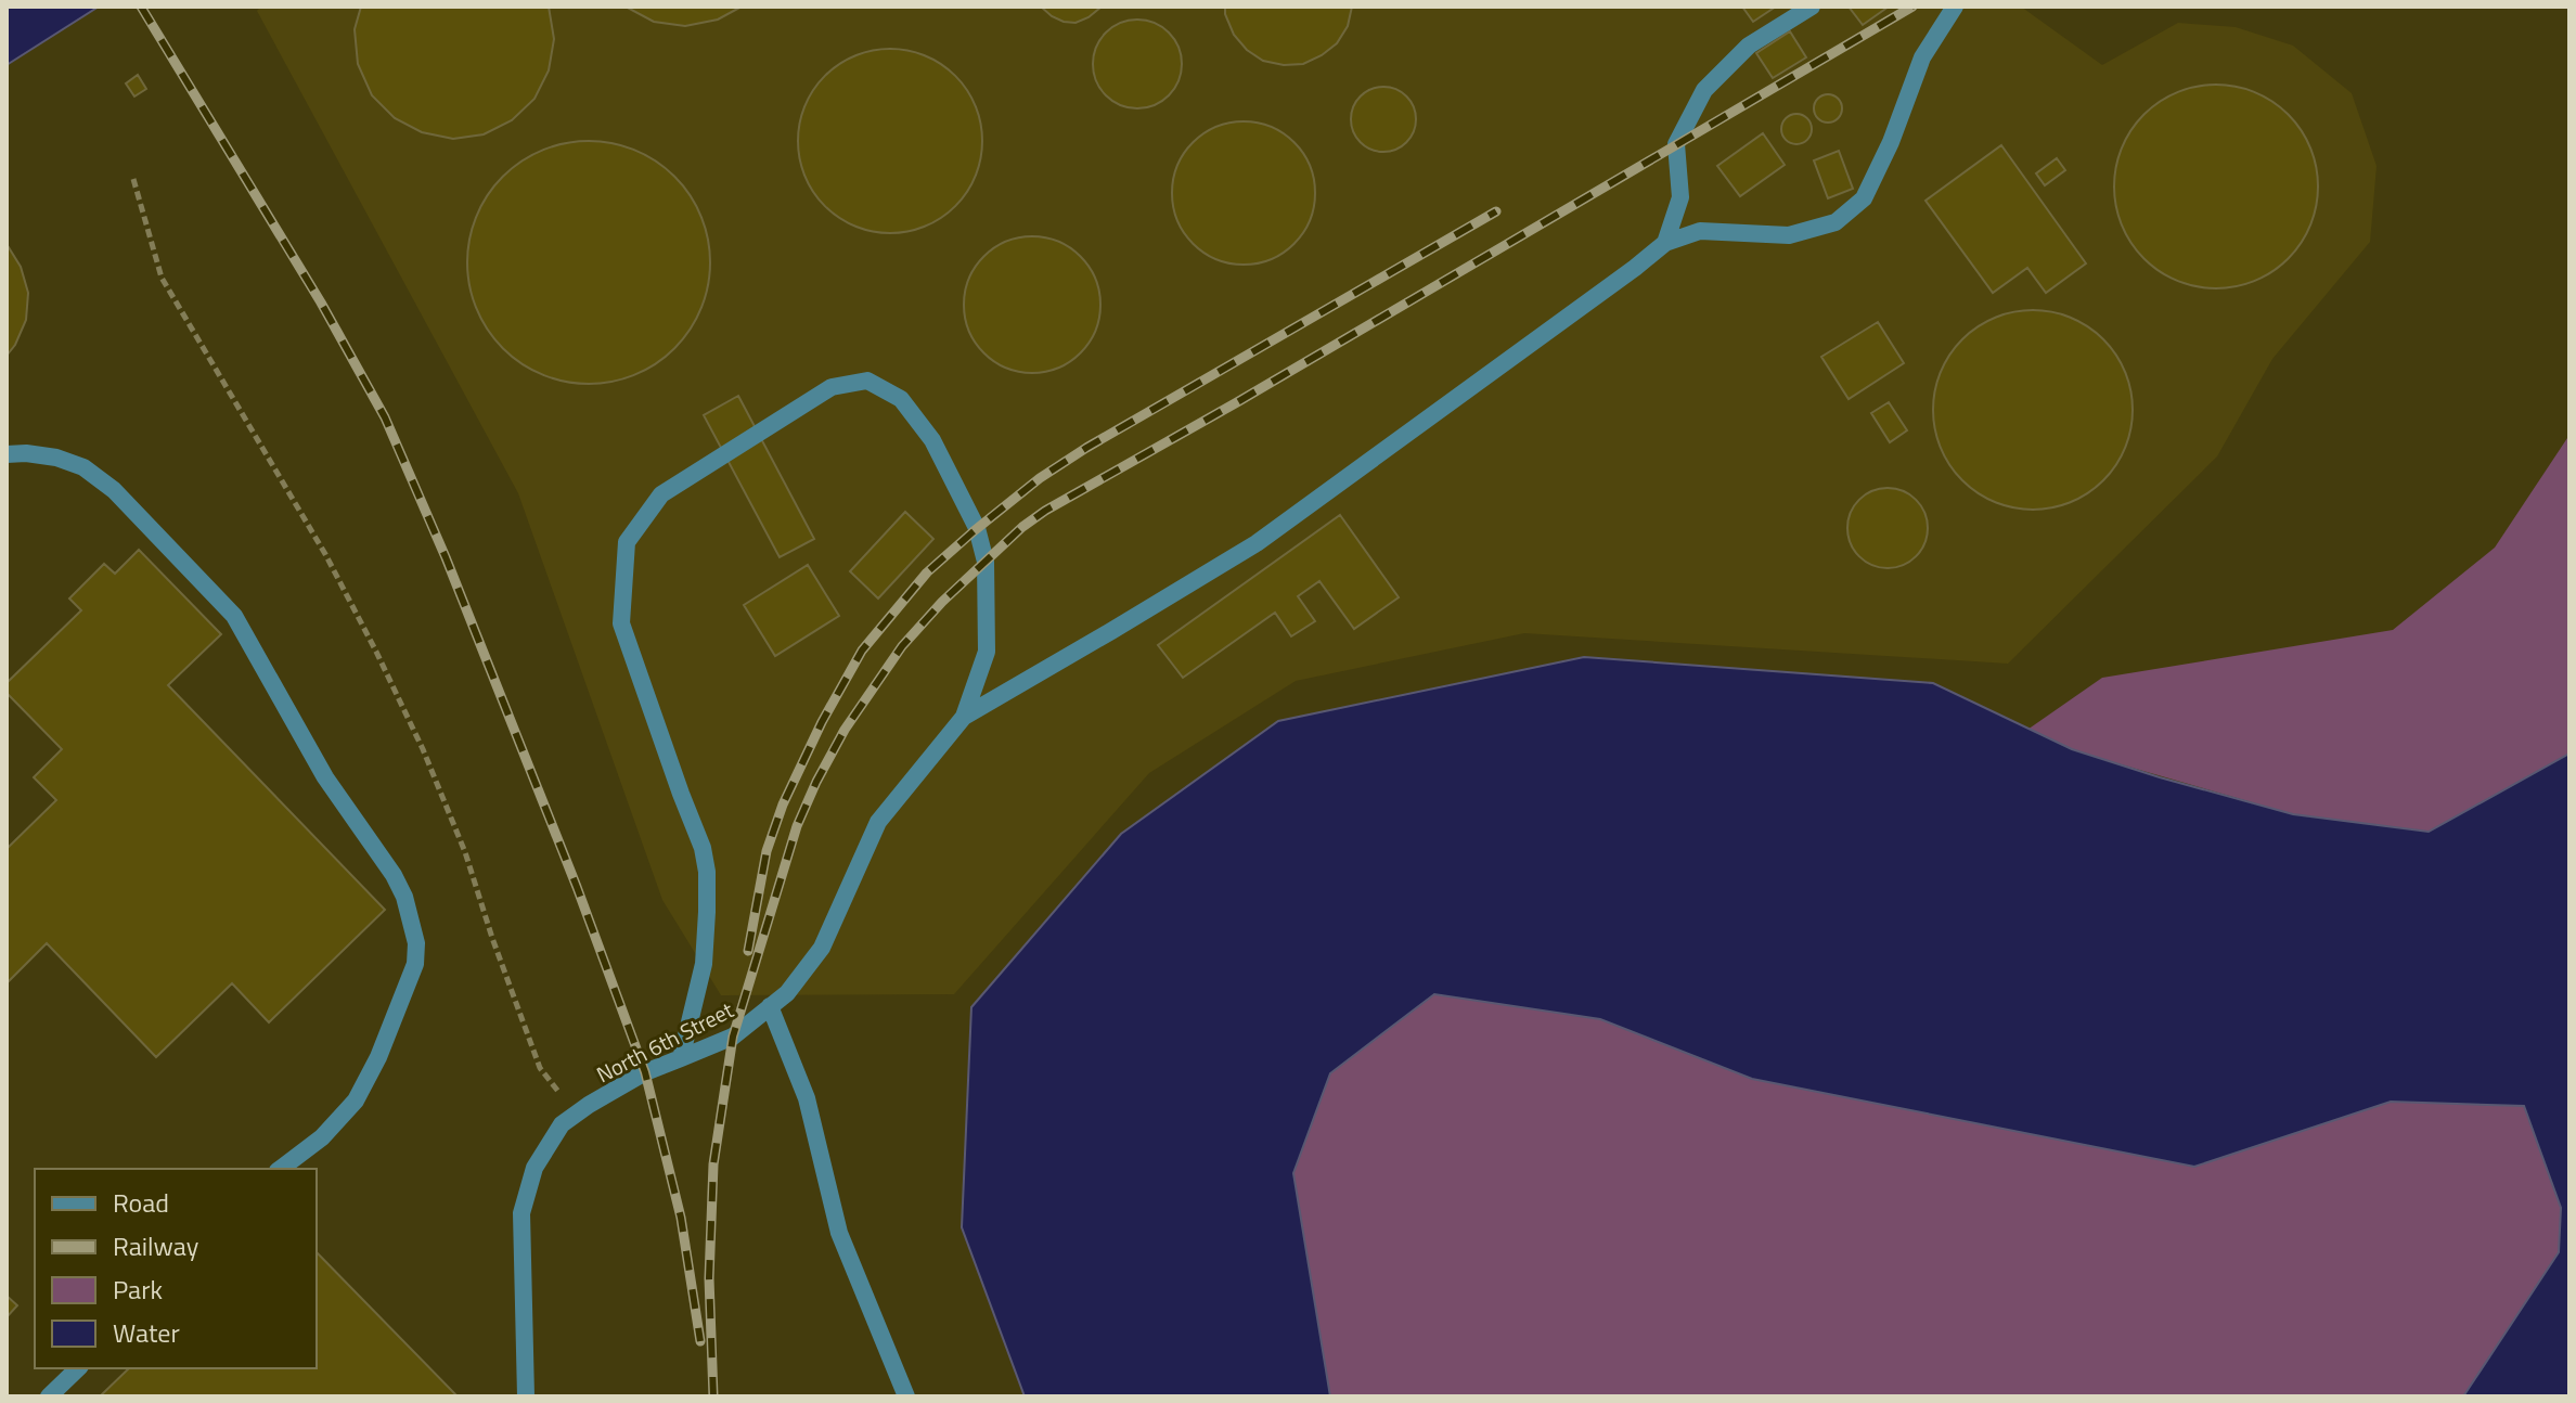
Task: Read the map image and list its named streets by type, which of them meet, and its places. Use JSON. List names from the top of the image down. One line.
{"streets":{"street":["North 6th Street"]},"legend":["Road","Railway","Park","Water"]}
